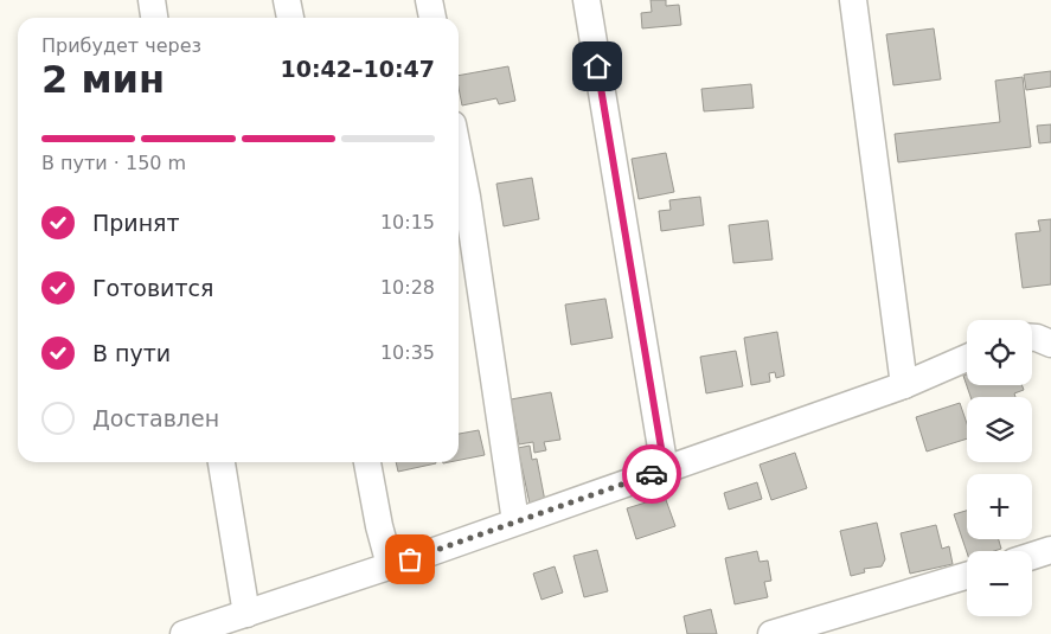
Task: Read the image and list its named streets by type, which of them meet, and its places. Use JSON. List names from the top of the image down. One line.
{"page":{"heading":["2 мин","Прибудет через","10:42–10:47"],"bar":"В пути · 150 m","list":[["Принят","10:15"],["Готовится","10:28"],["В пути","10:35"],"Доставлен"],"map_buttons":["+","−"]}}
